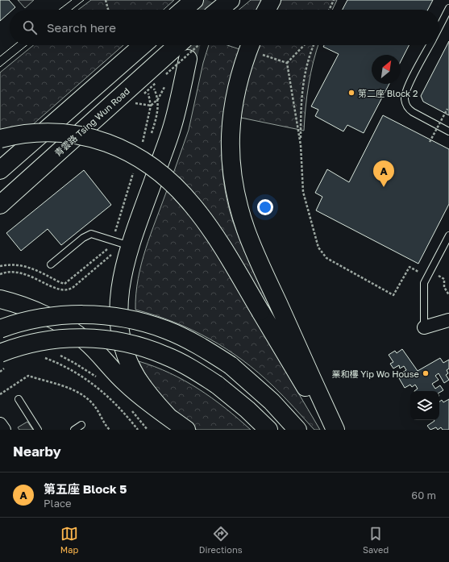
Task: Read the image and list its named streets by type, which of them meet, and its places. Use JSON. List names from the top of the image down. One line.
{"streets":{"main road":["青雲路 Tsing Wun Road"]},"places":["第二座 Block 2","業和樓 Yip Wo House"],"north":"top right","page":{"search":"Search here","pins":"A","heading":"Nearby","list":[{"mark":"A","name":"第五座 Block 5","note":"Place","value":"60 m"}],"nav":["Map","Directions","Saved"]}}
